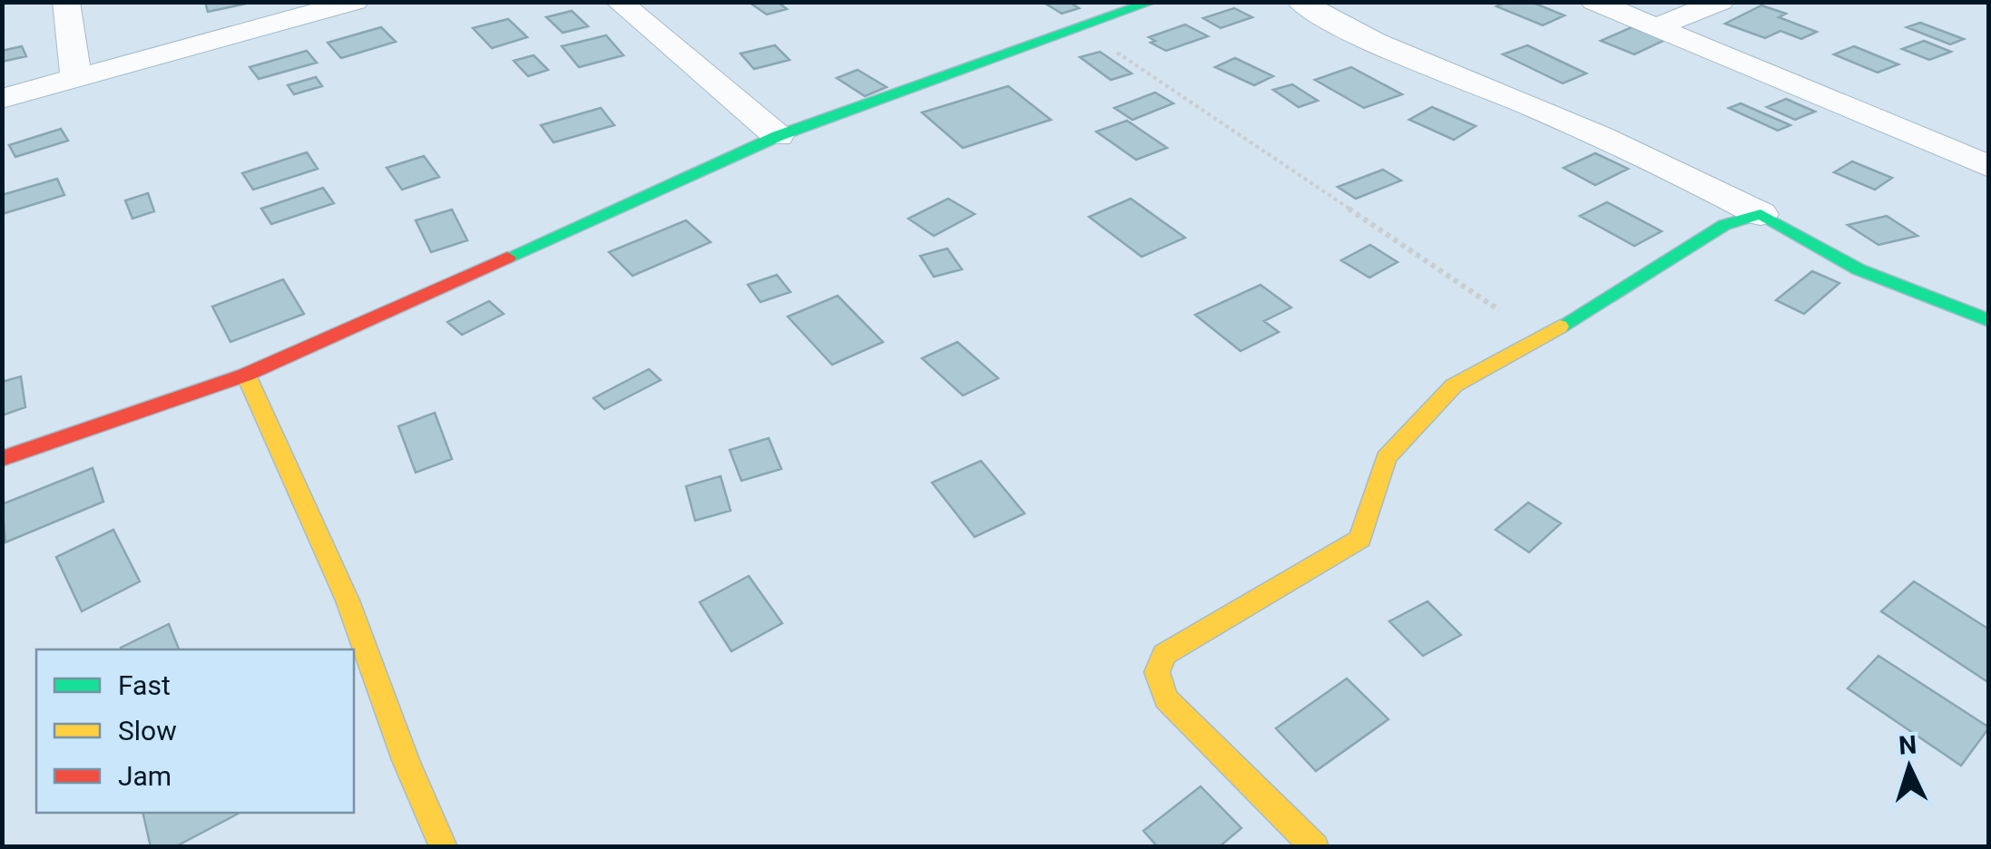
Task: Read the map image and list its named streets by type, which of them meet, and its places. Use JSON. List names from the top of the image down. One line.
{"legend":["Fast","Slow","Jam"],"north":"top"}
